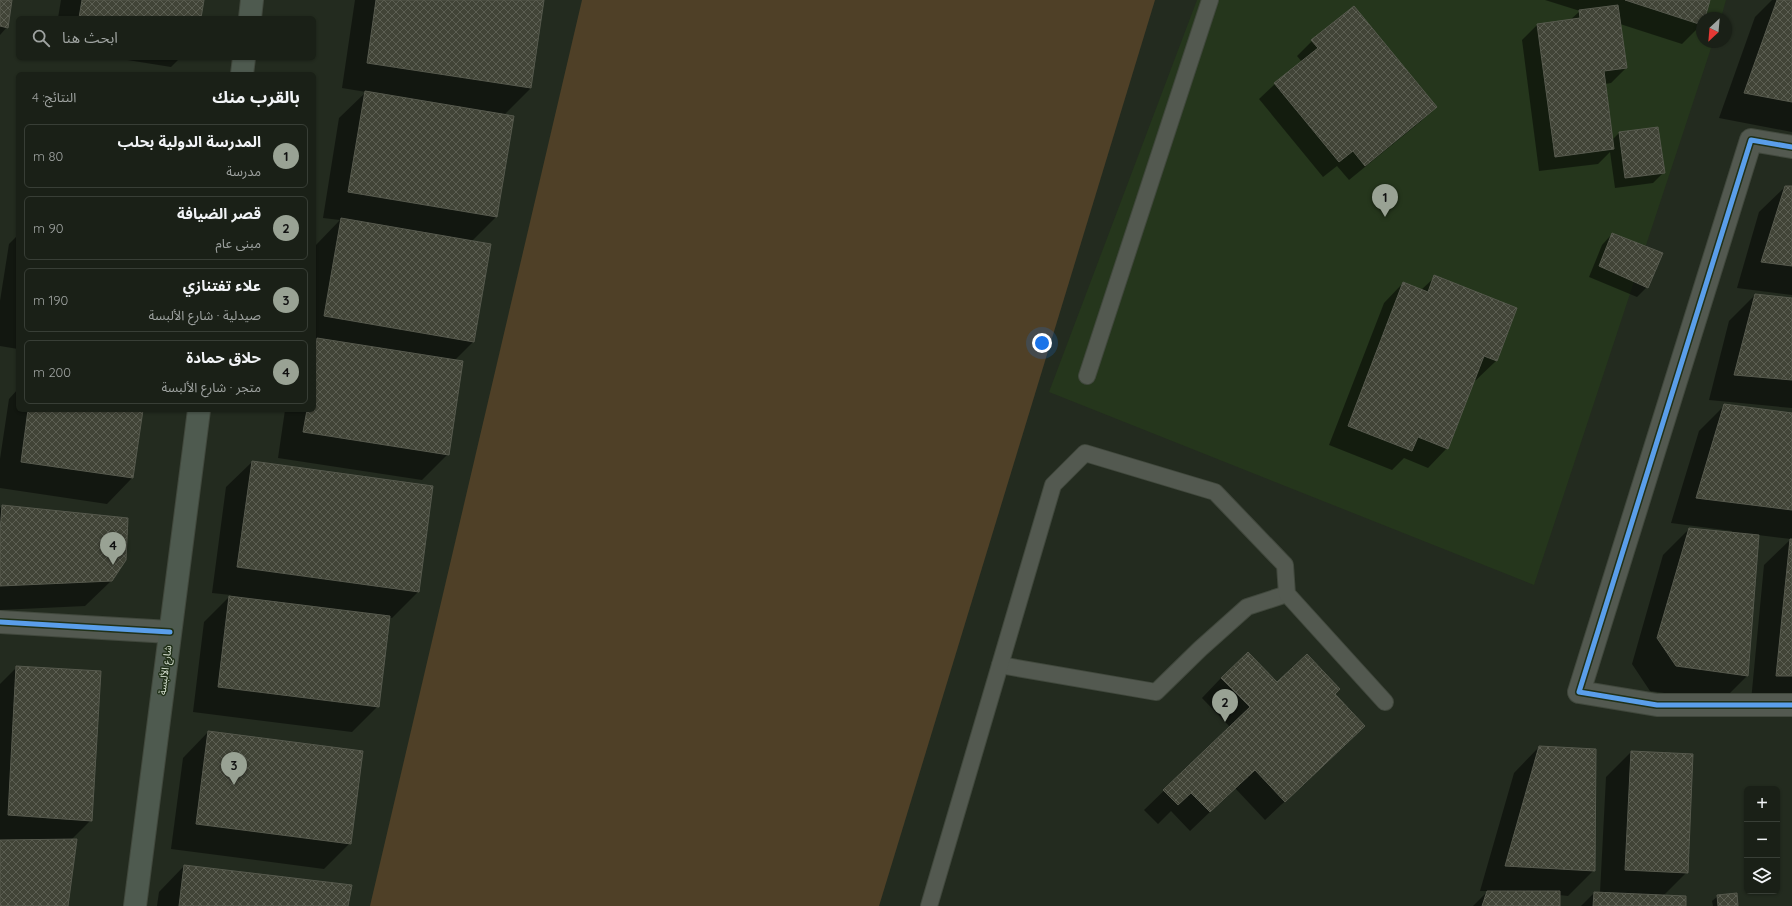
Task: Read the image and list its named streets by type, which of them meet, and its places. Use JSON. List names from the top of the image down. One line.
{"streets":{"main road":["شارع الألبسة"]},"north":"bottom left","page":{"search":"ابحث هنا","heading":["بالقرب منك","النتائج: 4"],"list":[{"mark":"1","name":"المدرسة الدولية بحلب","note":"مدرسة","value":"80 m"},{"mark":"2","name":"قصر الضيافة","note":"مبنى عام","value":"90 m"},{"mark":"3","name":"علاء تفتنازي","note":"صيدلية · شارع الألبسة","value":"190 m"},{"mark":"4","name":"حلاق حمادة","note":"متجر · شارع الألبسة","value":"200 m"}],"pins":["1","4","2","3"],"map_buttons":["+","−"]}}
